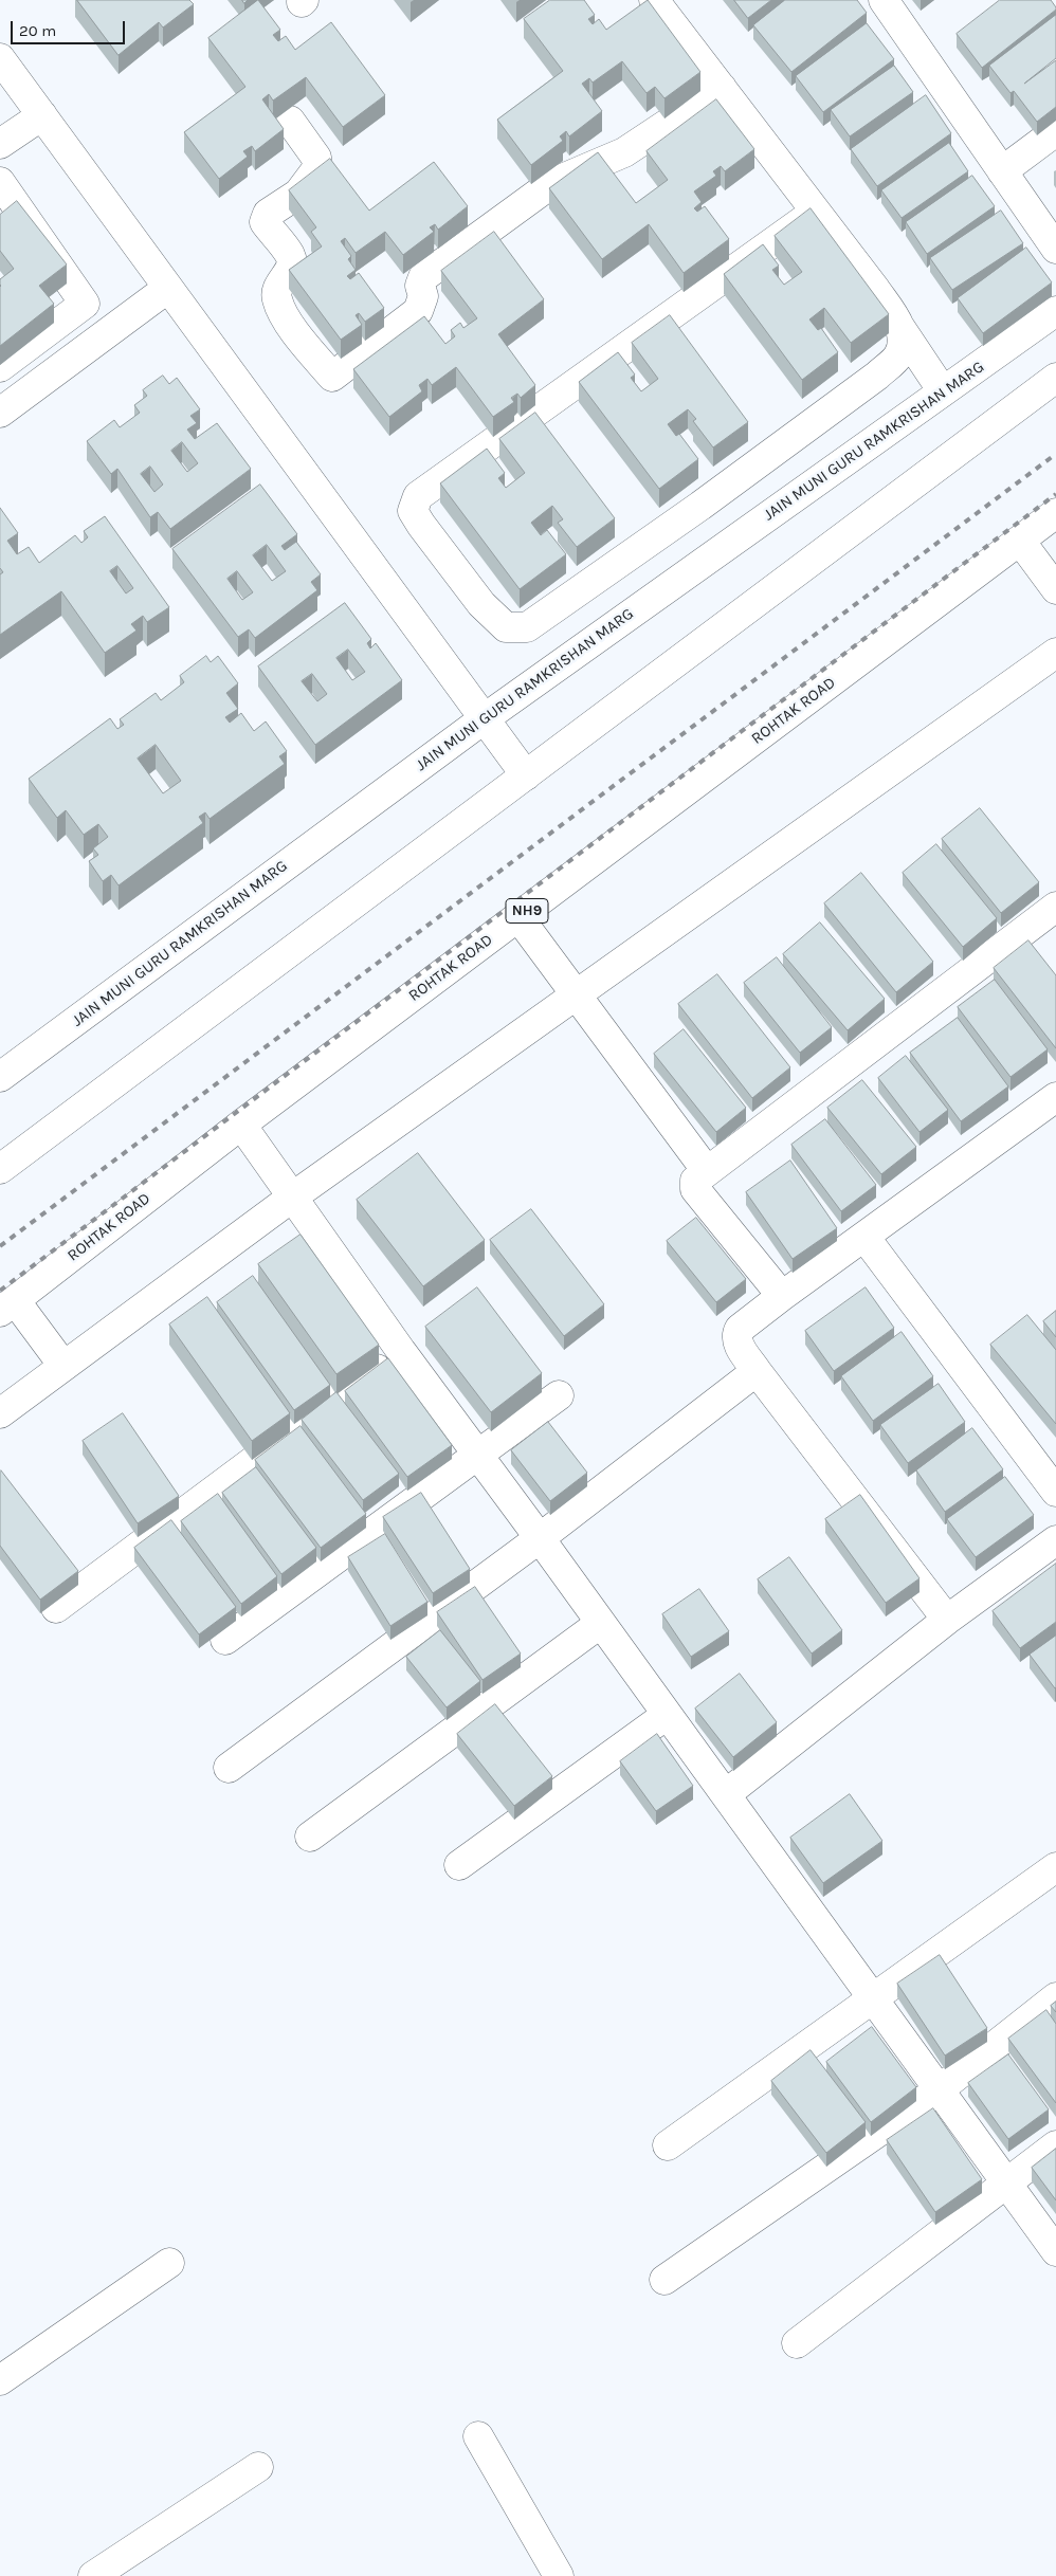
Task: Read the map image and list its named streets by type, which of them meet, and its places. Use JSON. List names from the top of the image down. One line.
{"streets":{"street":["JAIN MUNI GURU RAMKRISHAN MARG","ROHTAK ROAD","NH9"]},"scale_bar":"20 m"}
